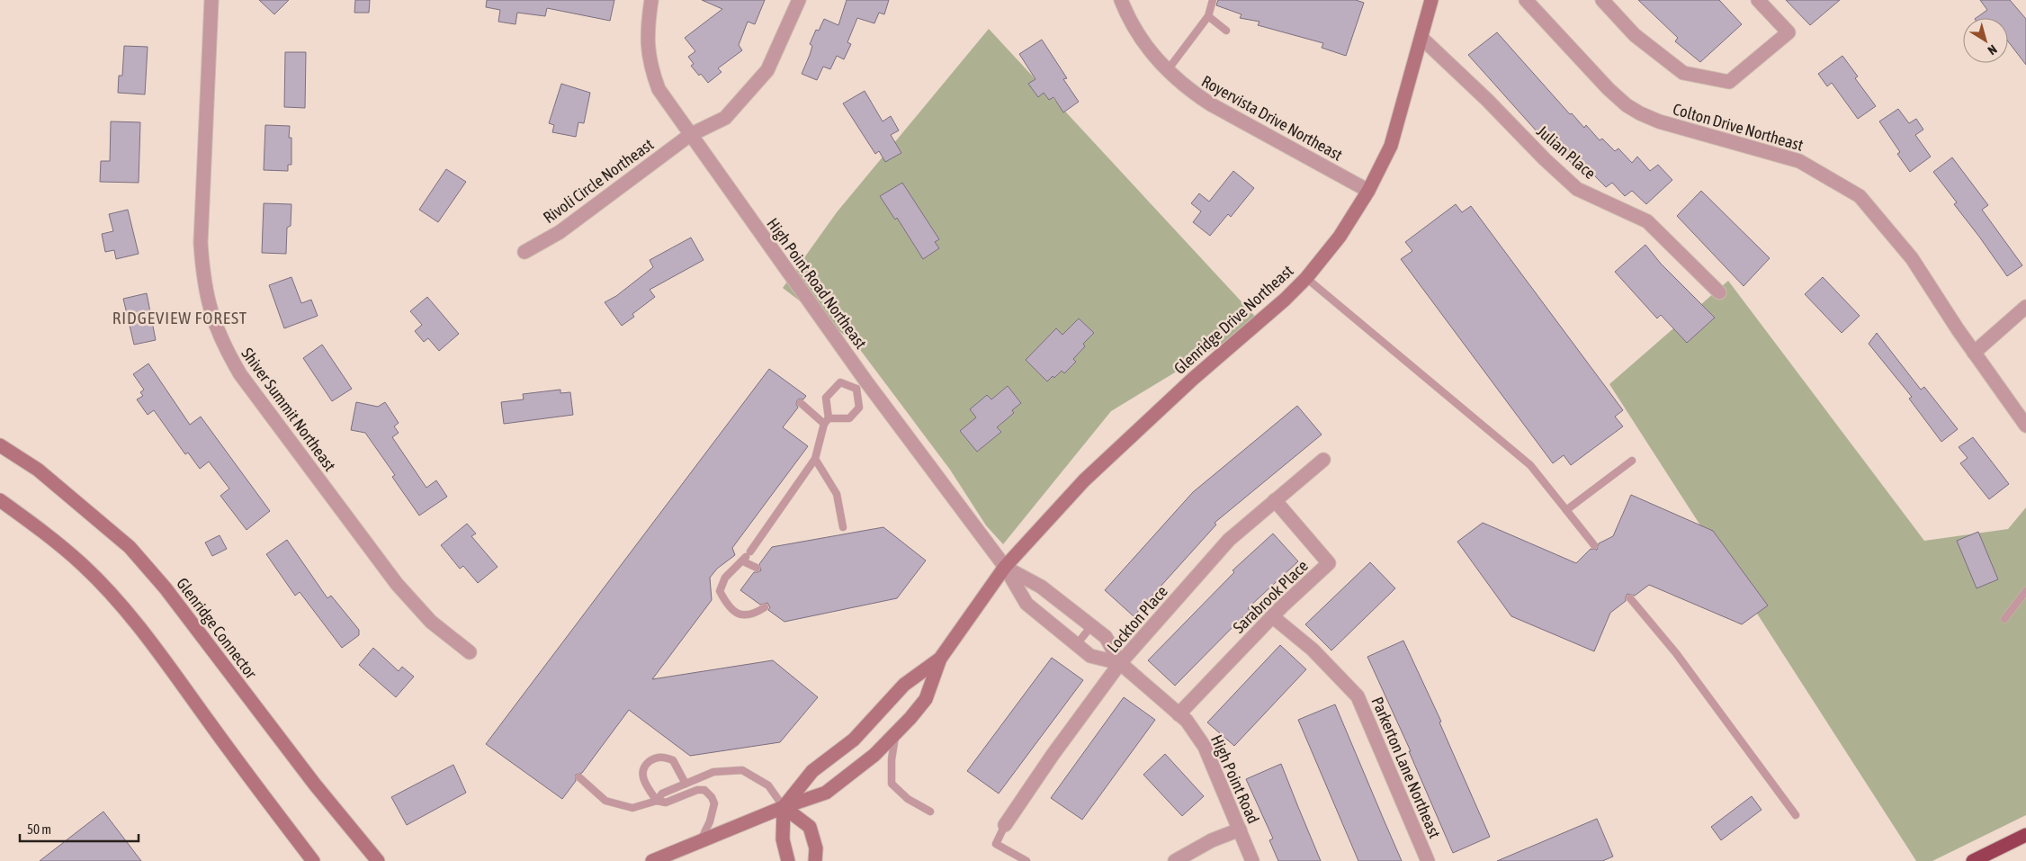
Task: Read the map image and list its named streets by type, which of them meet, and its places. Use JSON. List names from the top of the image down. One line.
{"streets":{"main road":["Glenridge Drive Northeast","Glenridge Connector"],"street":["Royervista Drive Northeast","Colton Drive Northeast","Julian Place","Rivoli Circle Northeast","High Point Road Northeast","Shiver Summit Northeast","Sarabrook Place","Lockton Place","Parkerton Lane Northeast","High Point Road"]},"crossings":[["Royervista Drive Northeast","Glenridge Drive Northeast"],["Julian Place","Glenridge Drive Northeast"],["Rivoli Circle Northeast","High Point Road Northeast"],["High Point Road Northeast","Glenridge Drive Northeast"],["High Point Road Northeast","High Point Road"],["Glenridge Drive Northeast","High Point Road"],["Sarabrook Place","Lockton Place"],["Sarabrook Place","Parkerton Lane Northeast"],["Sarabrook Place","High Point Road"],["Lockton Place","High Point Road"]],"districts":["RIDGEVIEW FOREST"],"scale_bar":"50 m","north":"bottom right"}
